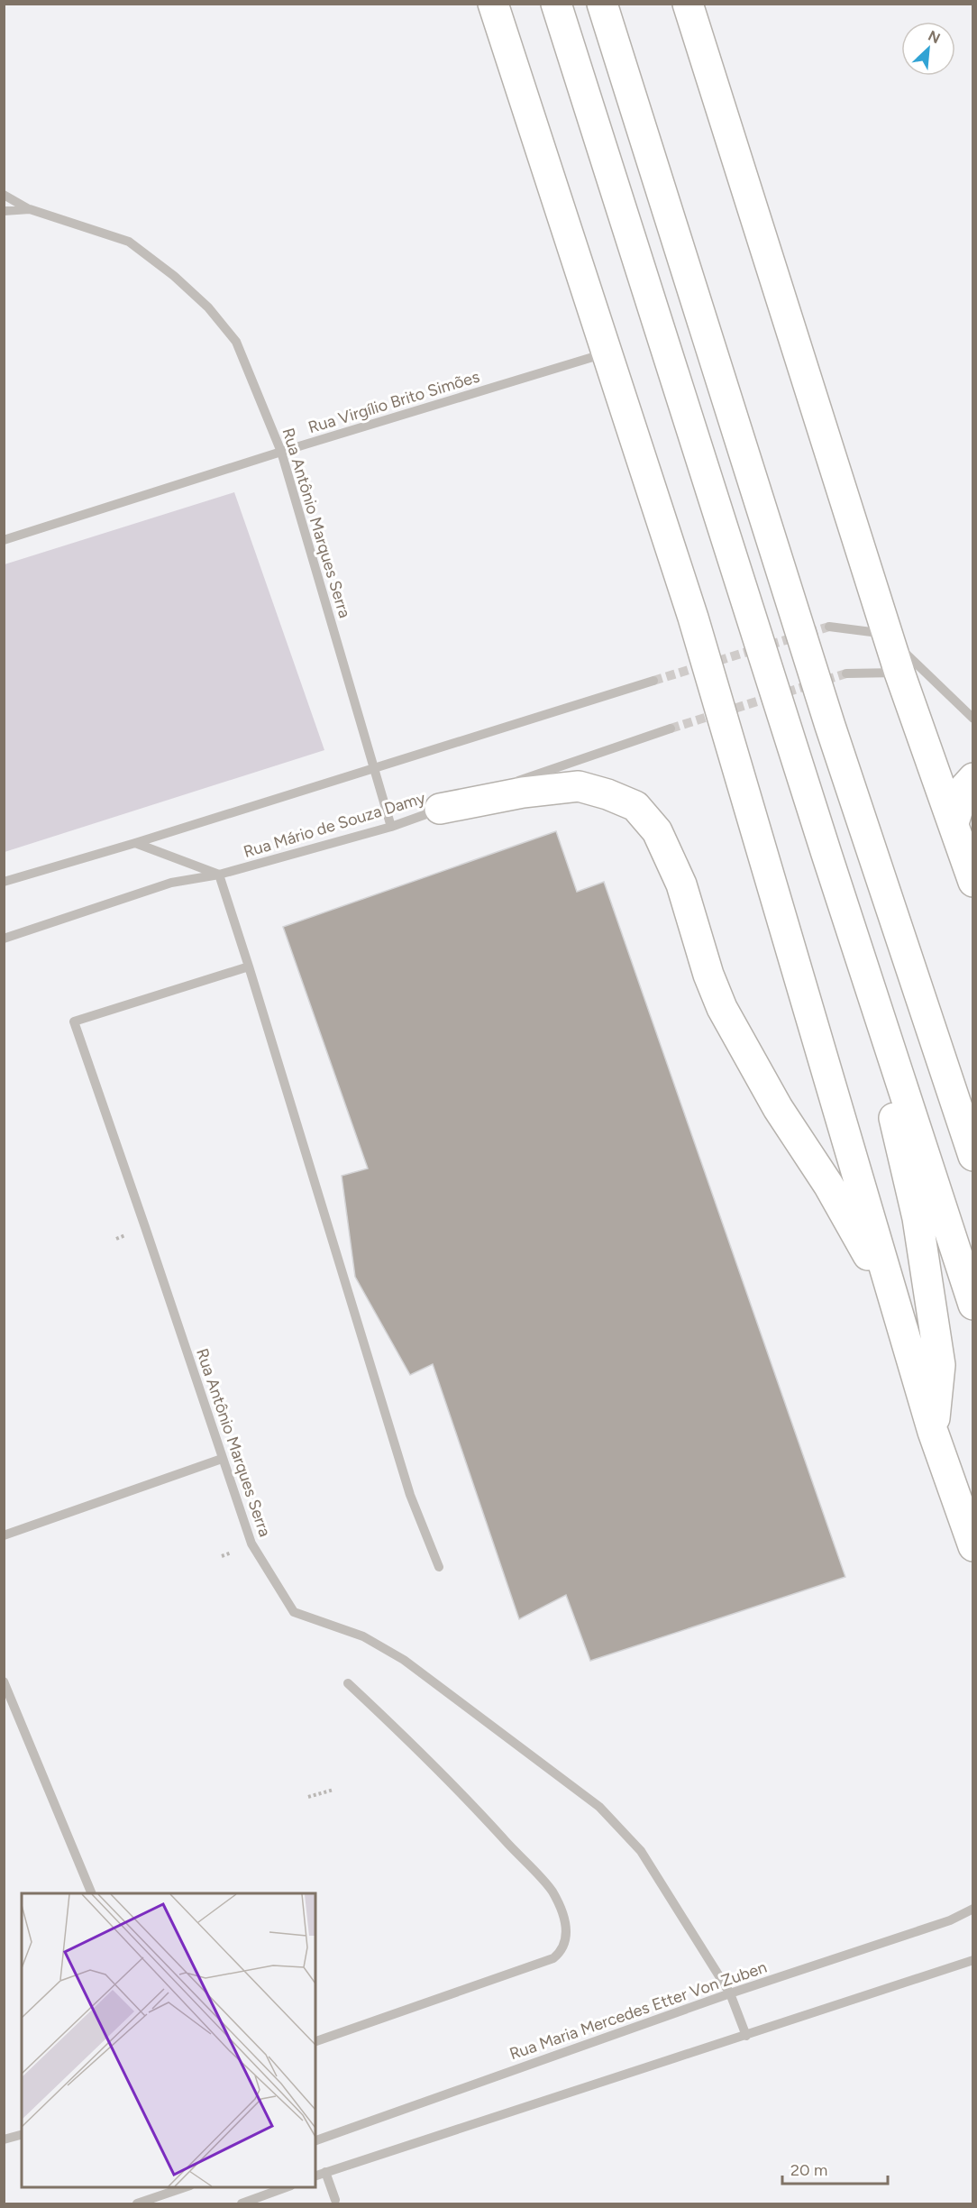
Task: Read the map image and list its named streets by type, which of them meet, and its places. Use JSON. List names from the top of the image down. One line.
{"streets":{"street":["Rua Virgílio Brito Simões","Rua Antônio Marques Serra","Rua Mário de Souza Damy","Rua Maria Mercedes Etter Von Zuben"]},"crossings":[["Rua Virgílio Brito Simões","Rua Antônio Marques Serra"],["Rua Antônio Marques Serra","Rua Mário de Souza Damy"],["Rua Antônio Marques Serra","Rua Maria Mercedes Etter Von Zuben"]],"scale_bar":"20 m","north":"top right"}
